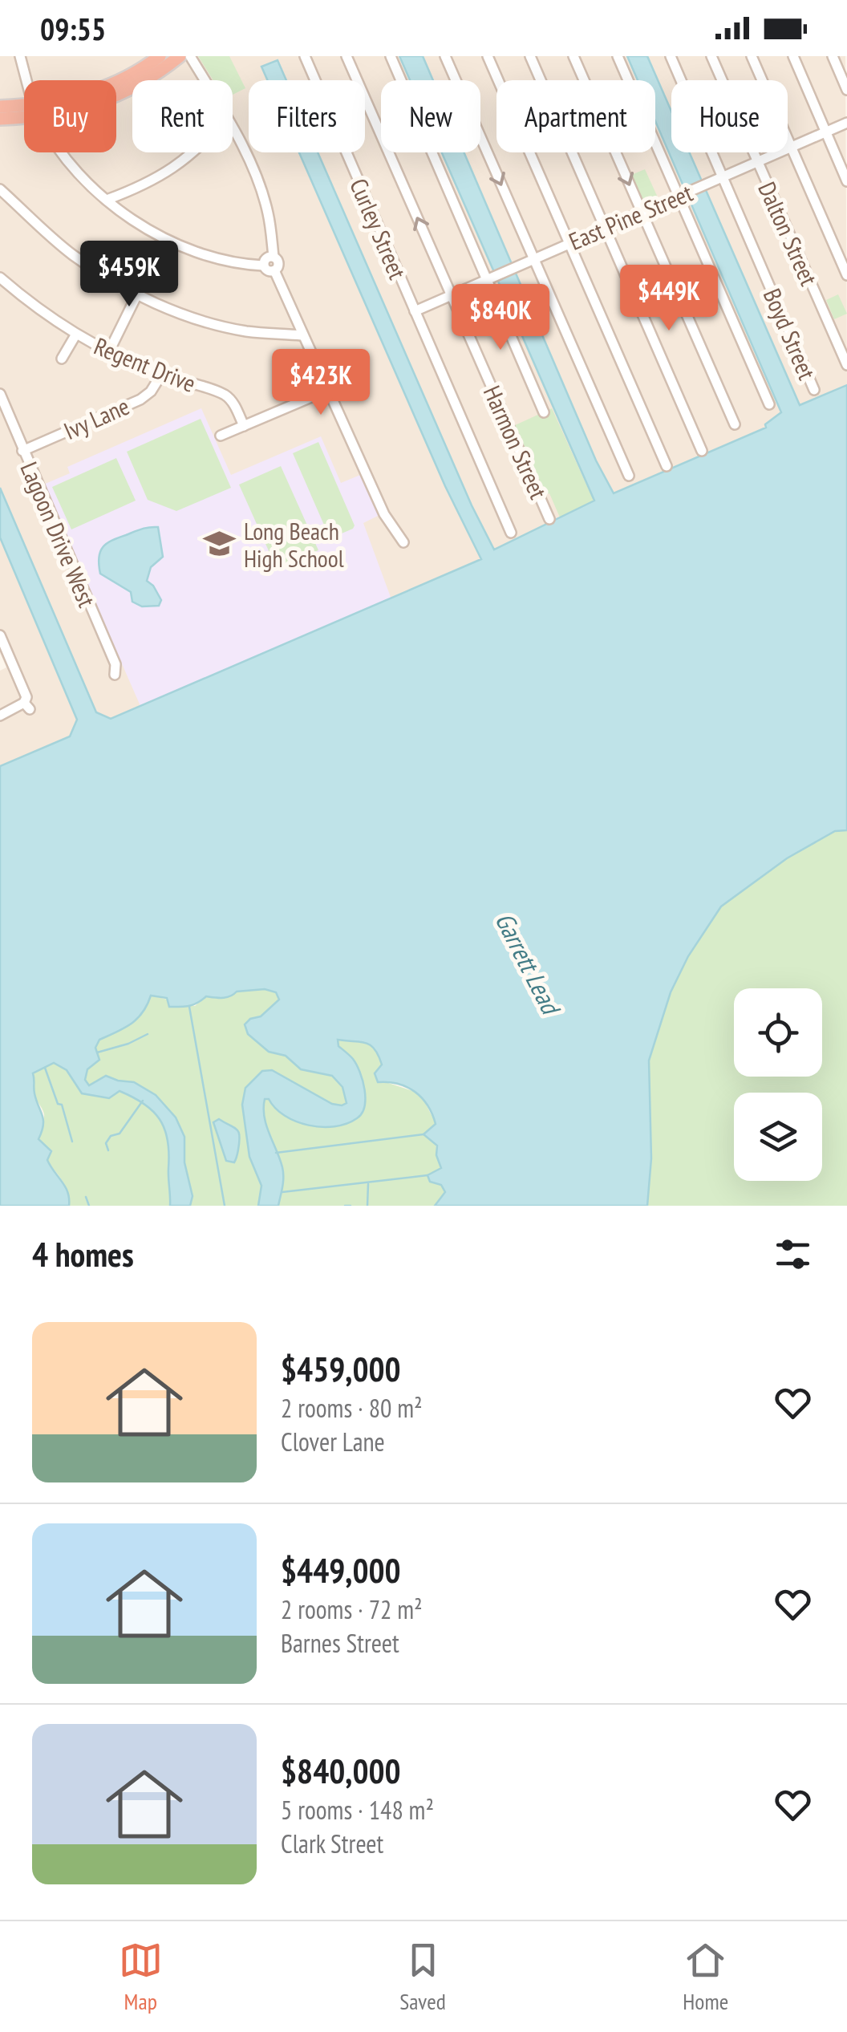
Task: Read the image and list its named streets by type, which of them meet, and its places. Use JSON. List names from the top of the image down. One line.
{"streets":{"street":["East Pine Street","Curley Street","Dalton Street","Boyd Street","Regent Drive","Ivy Lane","Harmon Street","Lagoon Drive West"]},"crossings":[["East Pine Street","Curley Street"],["East Pine Street","Dalton Street"],["East Pine Street","Boyd Street"],["East Pine Street","Harmon Street"],["Regent Drive","Ivy Lane"],["Ivy Lane","Lagoon Drive West"]],"water":["Garrett Lead"],"places":{"school or university":["Long Beach High School"]},"page":{"status":"09:55","chip":["Buy","Rent","Filters","New","Apartment","House"],"price":["$459K","$449K","$840K","$423K"],"heading":"4 homes","list":[{"name":"$459,000","note":"2 rooms · 80 m² · Clover Lane"},{"name":"$449,000","note":"2 rooms · 72 m² · Barnes Street"},{"name":"$840,000","note":"5 rooms · 148 m² · Clark Street"}],"tabs":["Map","Saved","Home"]}}
